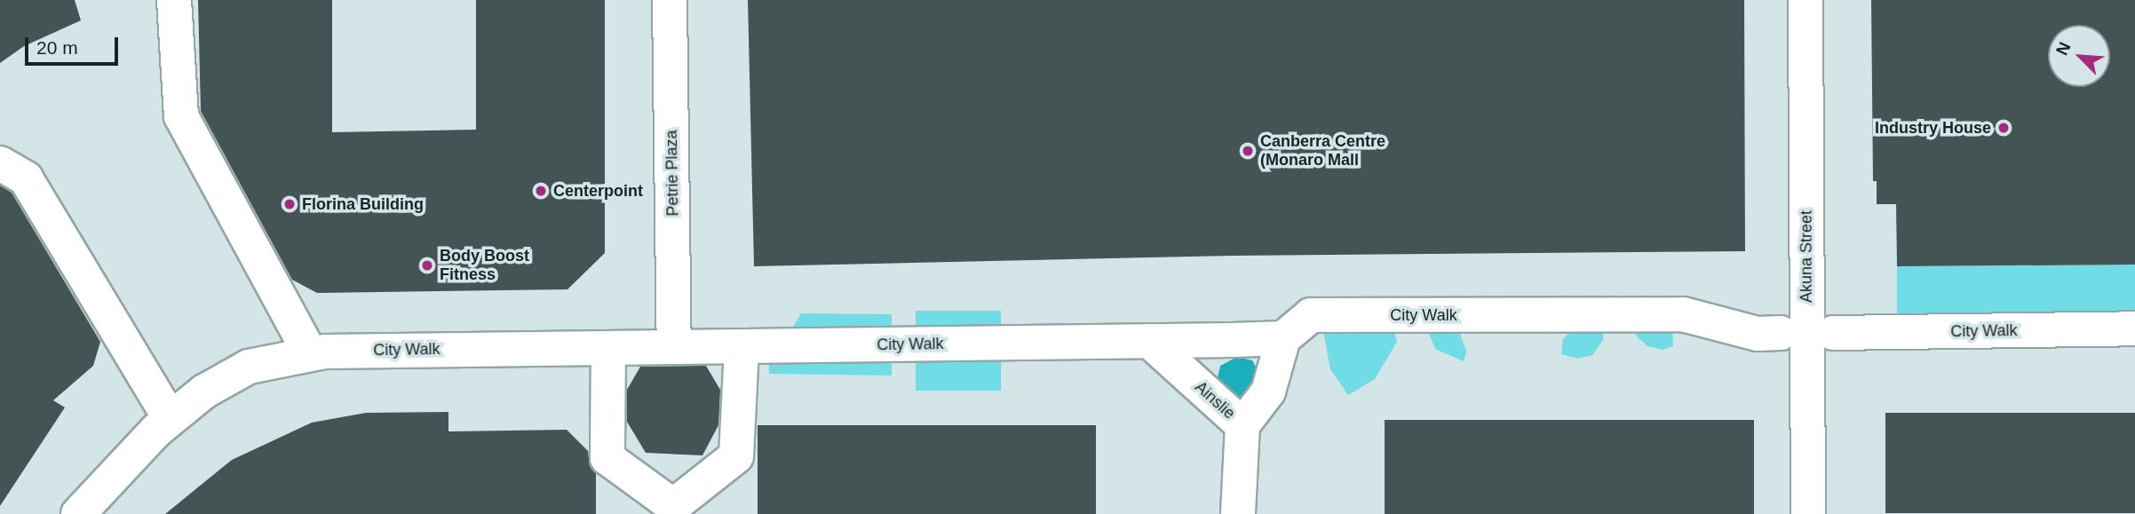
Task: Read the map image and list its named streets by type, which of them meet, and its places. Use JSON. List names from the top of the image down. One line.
{"streets":{"street":["Petrie Plaza","Akuna Street","City Walk","Ainslie"]},"crossings":[["Petrie Plaza","City Walk"],["City Walk","Ainslie"]],"places":["Industry House","Canberra Centre (Monaro Mall","Centerpoint","Florina Building","Body Boost Fitness"],"scale_bar":"20 m","north":"top left"}
